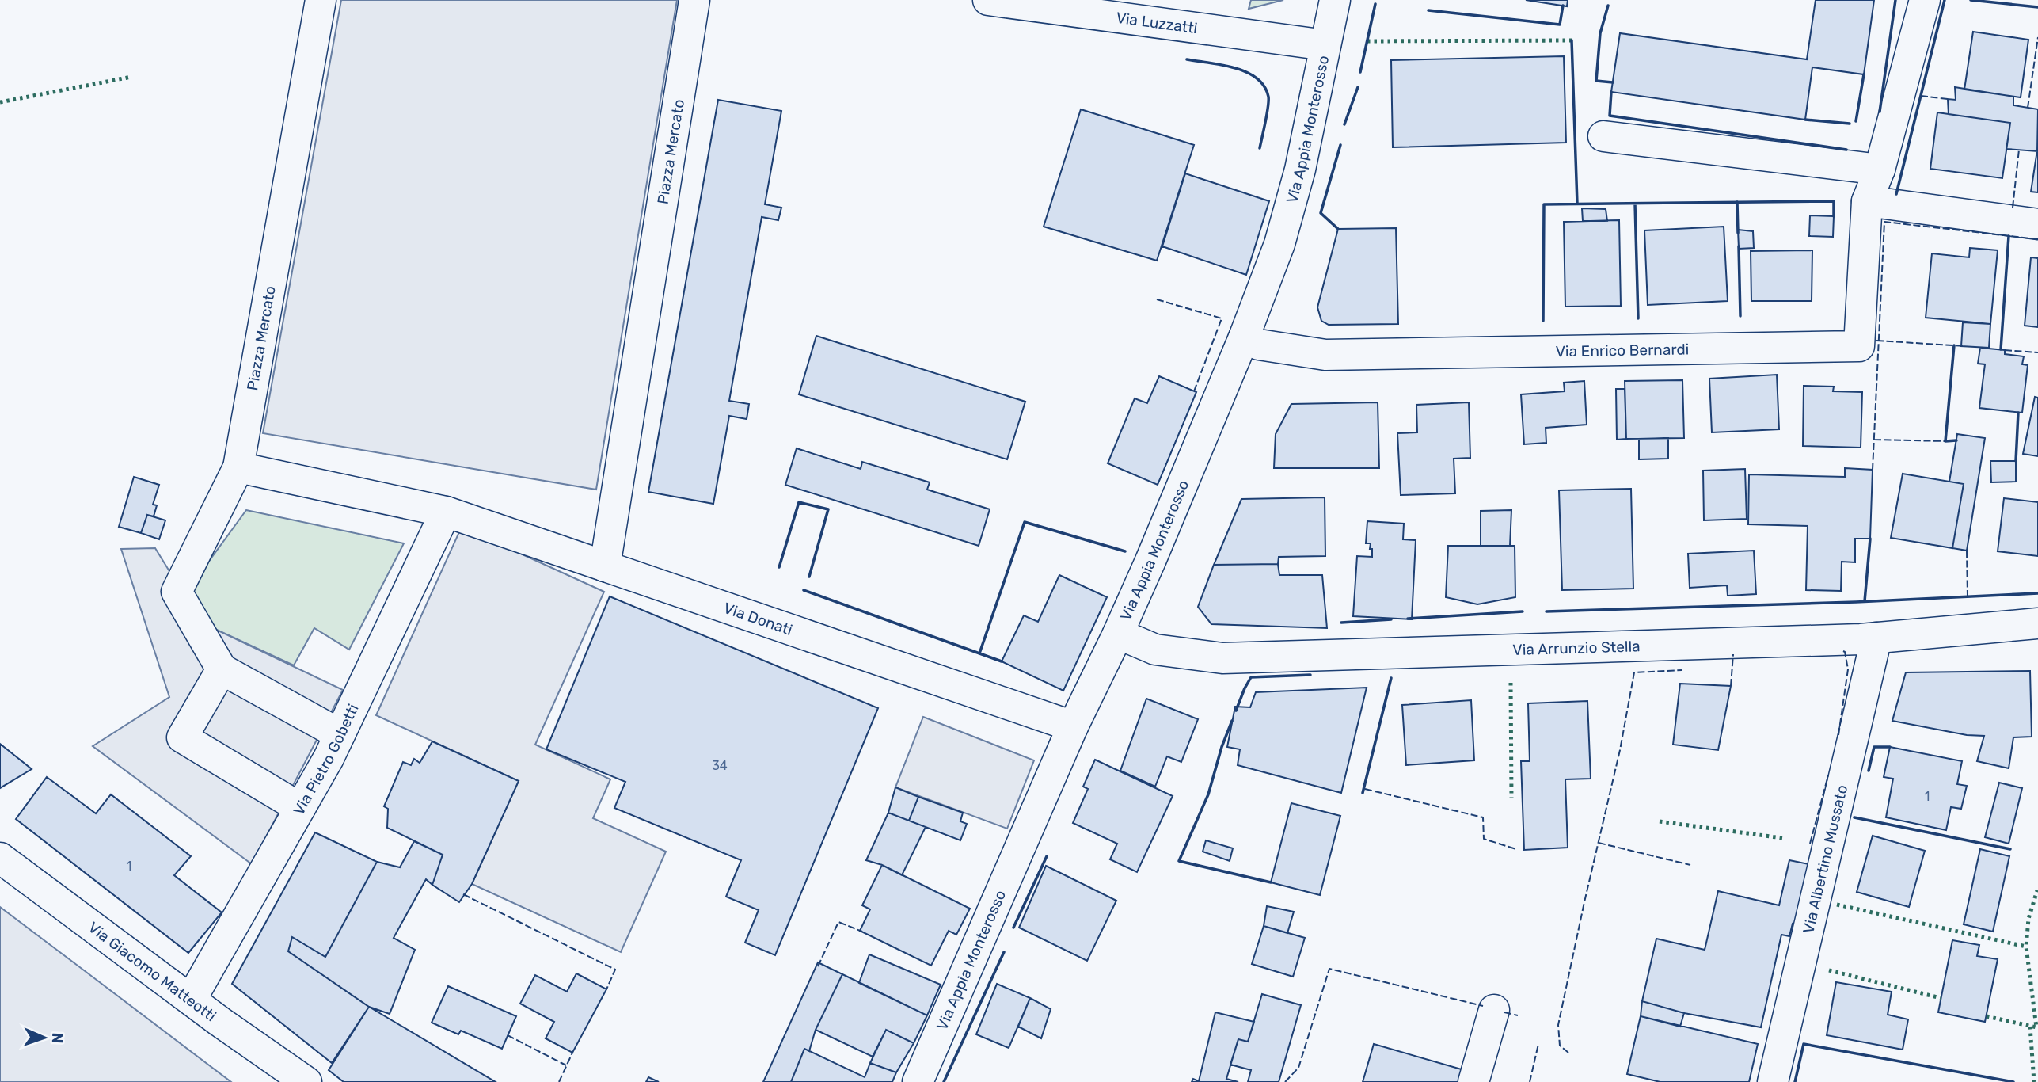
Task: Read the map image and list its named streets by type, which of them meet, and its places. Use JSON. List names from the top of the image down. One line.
{"streets":{"street":["Via Luzzatti","Via Appia Monterosso","Piazza Mercato","Via Enrico Bernardi","Via Donati","Via Arrunzio Stella","Via Pietro Gobetti","Via Albertino Mussato","Via Giacomo Matteotti"]},"crossings":[["Via Luzzatti","Via Appia Monterosso"],["Via Appia Monterosso","Via Enrico Bernardi"],["Via Appia Monterosso","Via Donati"],["Via Appia Monterosso","Via Arrunzio Stella"],["Piazza Mercato","Via Donati"],["Via Donati","Via Pietro Gobetti"],["Via Arrunzio Stella","Via Albertino Mussato"],["Via Pietro Gobetti","Via Giacomo Matteotti"]],"house_numbers":["34","1","1"],"north":"right"}
